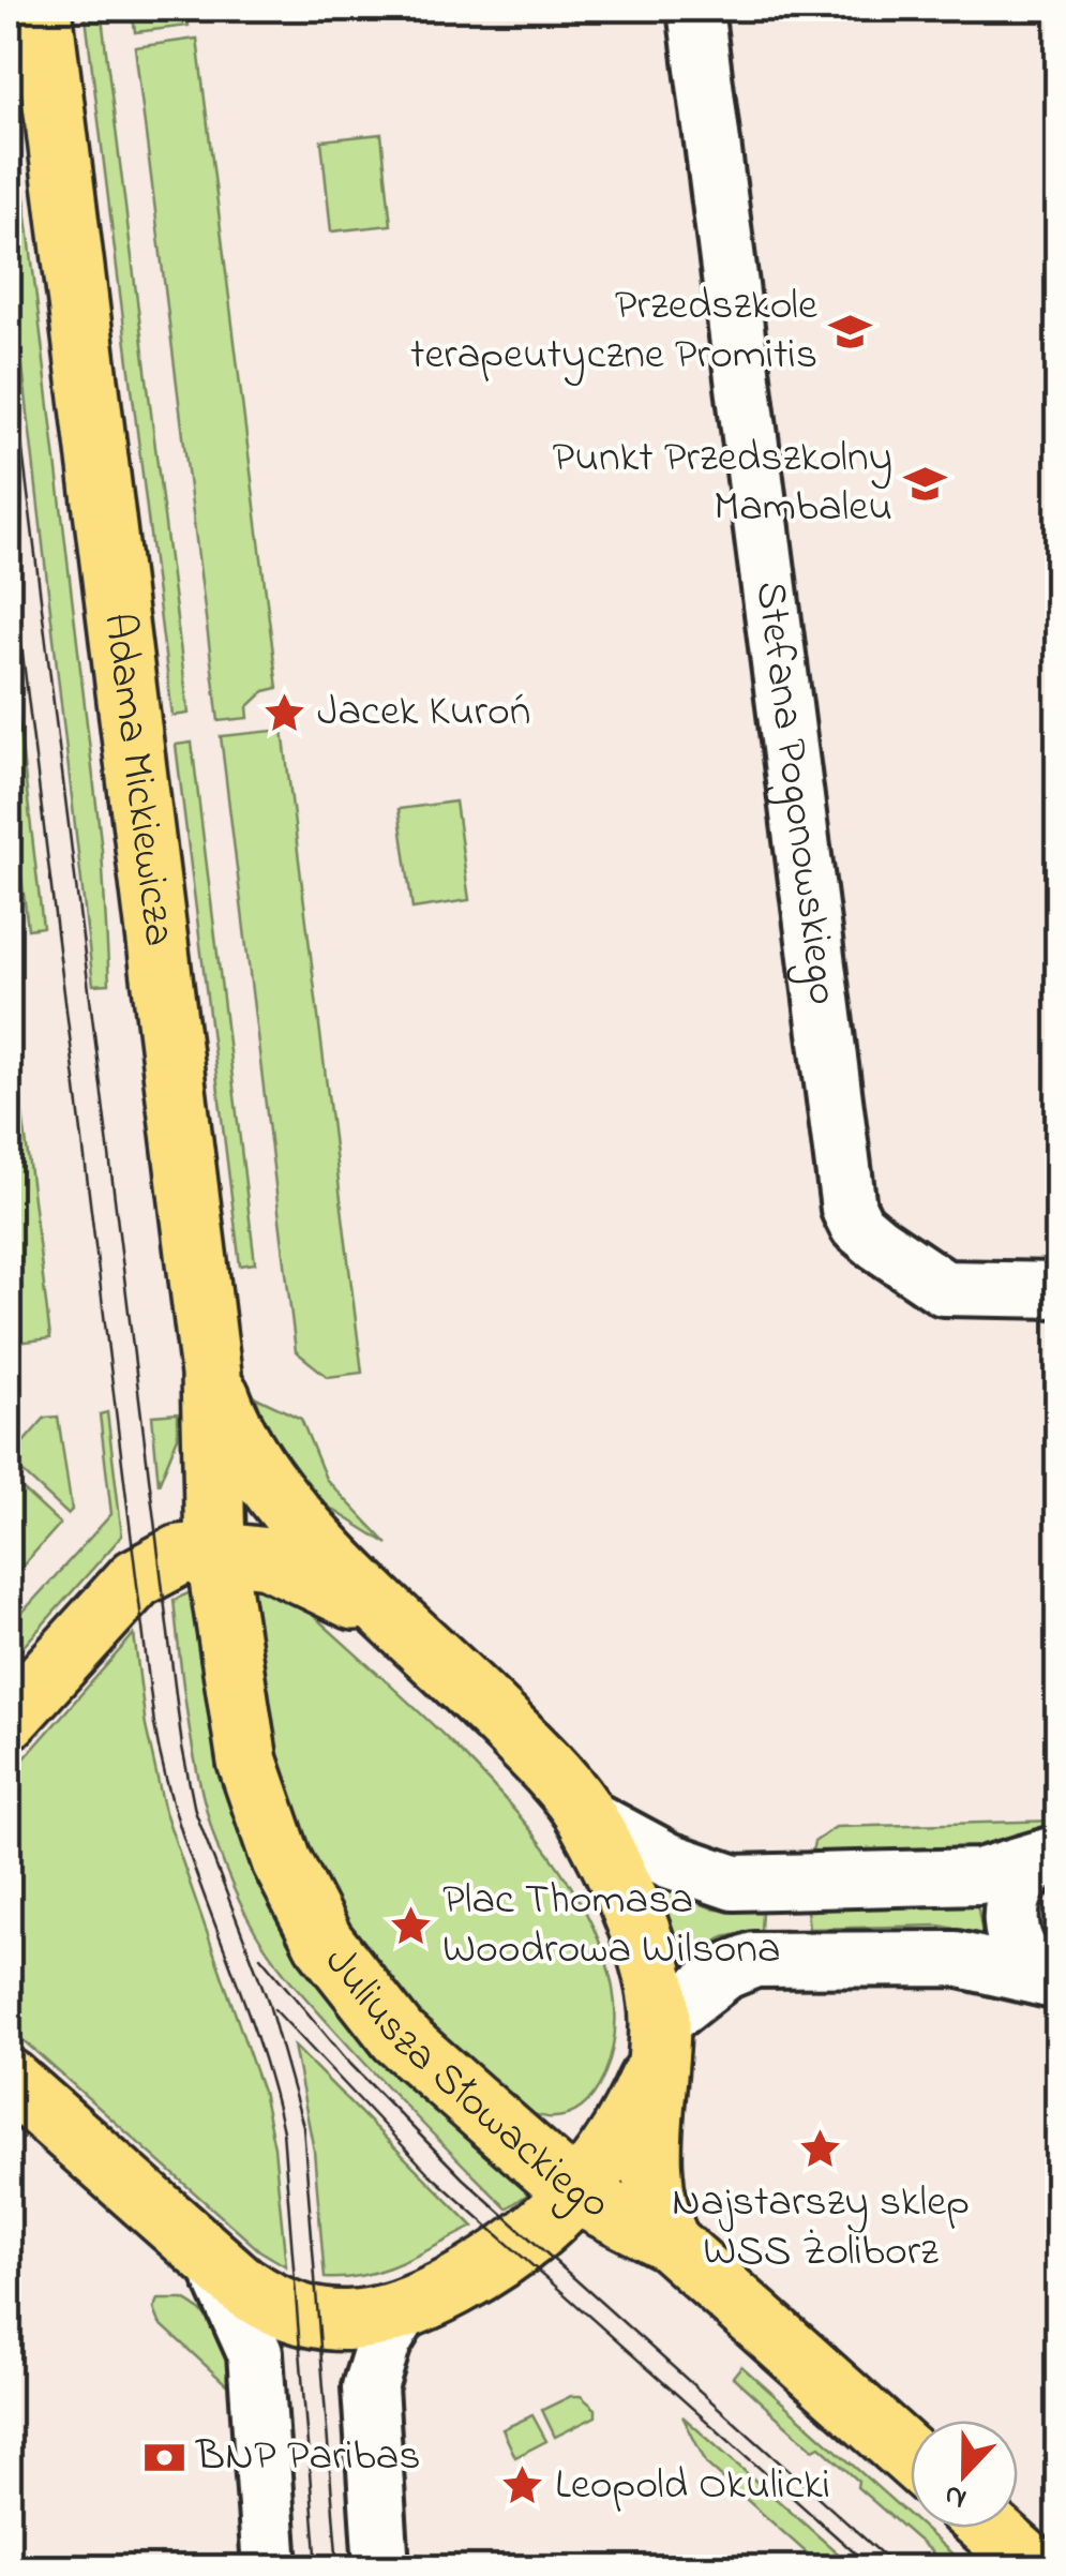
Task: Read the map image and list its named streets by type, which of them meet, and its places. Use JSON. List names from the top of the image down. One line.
{"streets":{"main road":["Adama Mickiewicza","Juliusza Słowackiego"],"street":["Stefana Pogonowskiego"]},"crossings":[["Adama Mickiewicza","Juliusza Słowackiego"]],"places":{"school or university":["Przedszkole terapeutyczne Promitis","Punkt Przedszkolny Mambaleu"],"place":["Jacek Kuroń","Plac Thomasa Woodrowa Wilsona","Najstarszy sklep WSS Żoliborz","Leopold Okulicki"],"bank":["BNP Paribas"]},"north":"bottom"}
